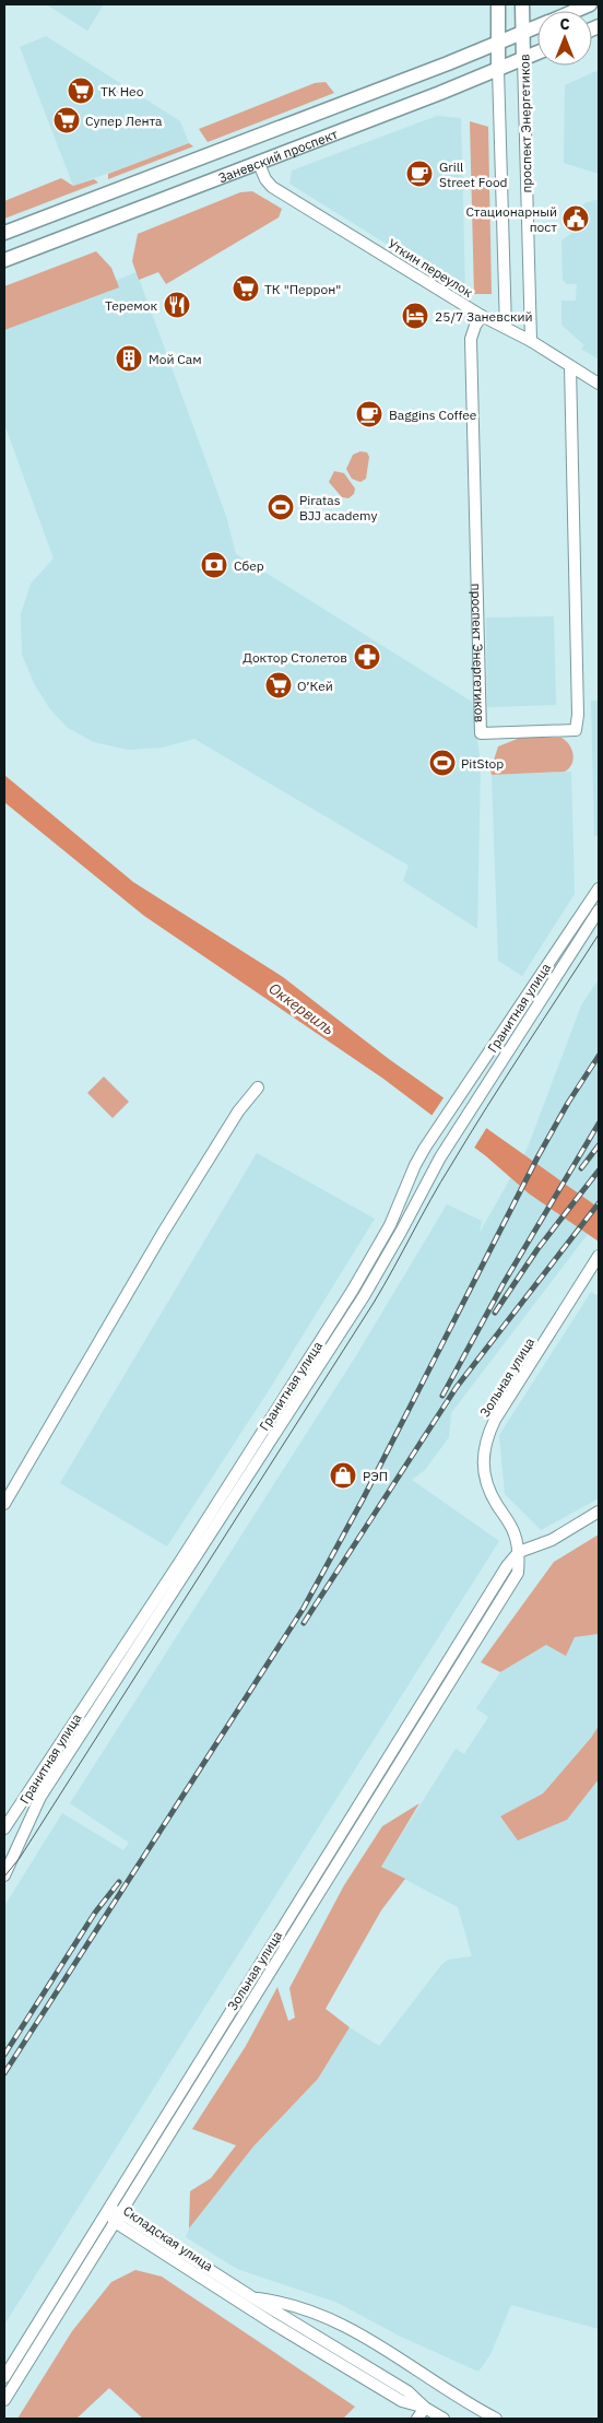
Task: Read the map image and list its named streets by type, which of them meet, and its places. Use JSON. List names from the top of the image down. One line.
{"streets":{"main road":["проспект Энергетиков","Заневский проспект"],"street":["Уткин переулок","Гранитная улица","Зольная улица","Складская улица"]},"crossings":[["проспект Энергетиков","Заневский проспект"],["проспект Энергетиков","Уткин переулок"],["Заневский проспект","Уткин переулок"],["Зольная улица","Складская улица"]],"water":["Оккервиль"],"places":{"supermarket":["ТК Нео","Супер Лента","ТК \"Перрон\"","О’Кей"],"cafe":["Grill Street Food","Baggins Coffee"],"public building":["Стационарный пост"],"restaurant":["Теремок"],"hotel":["25/7 Заневский"],"building":["Мой Сам"],"sports":["Piratas BJJ academy","PitStop"],"bank":["Сбер"],"pharmacy":["Доктор Столетов"],"shop":["РЭП"]},"north":"top"}
